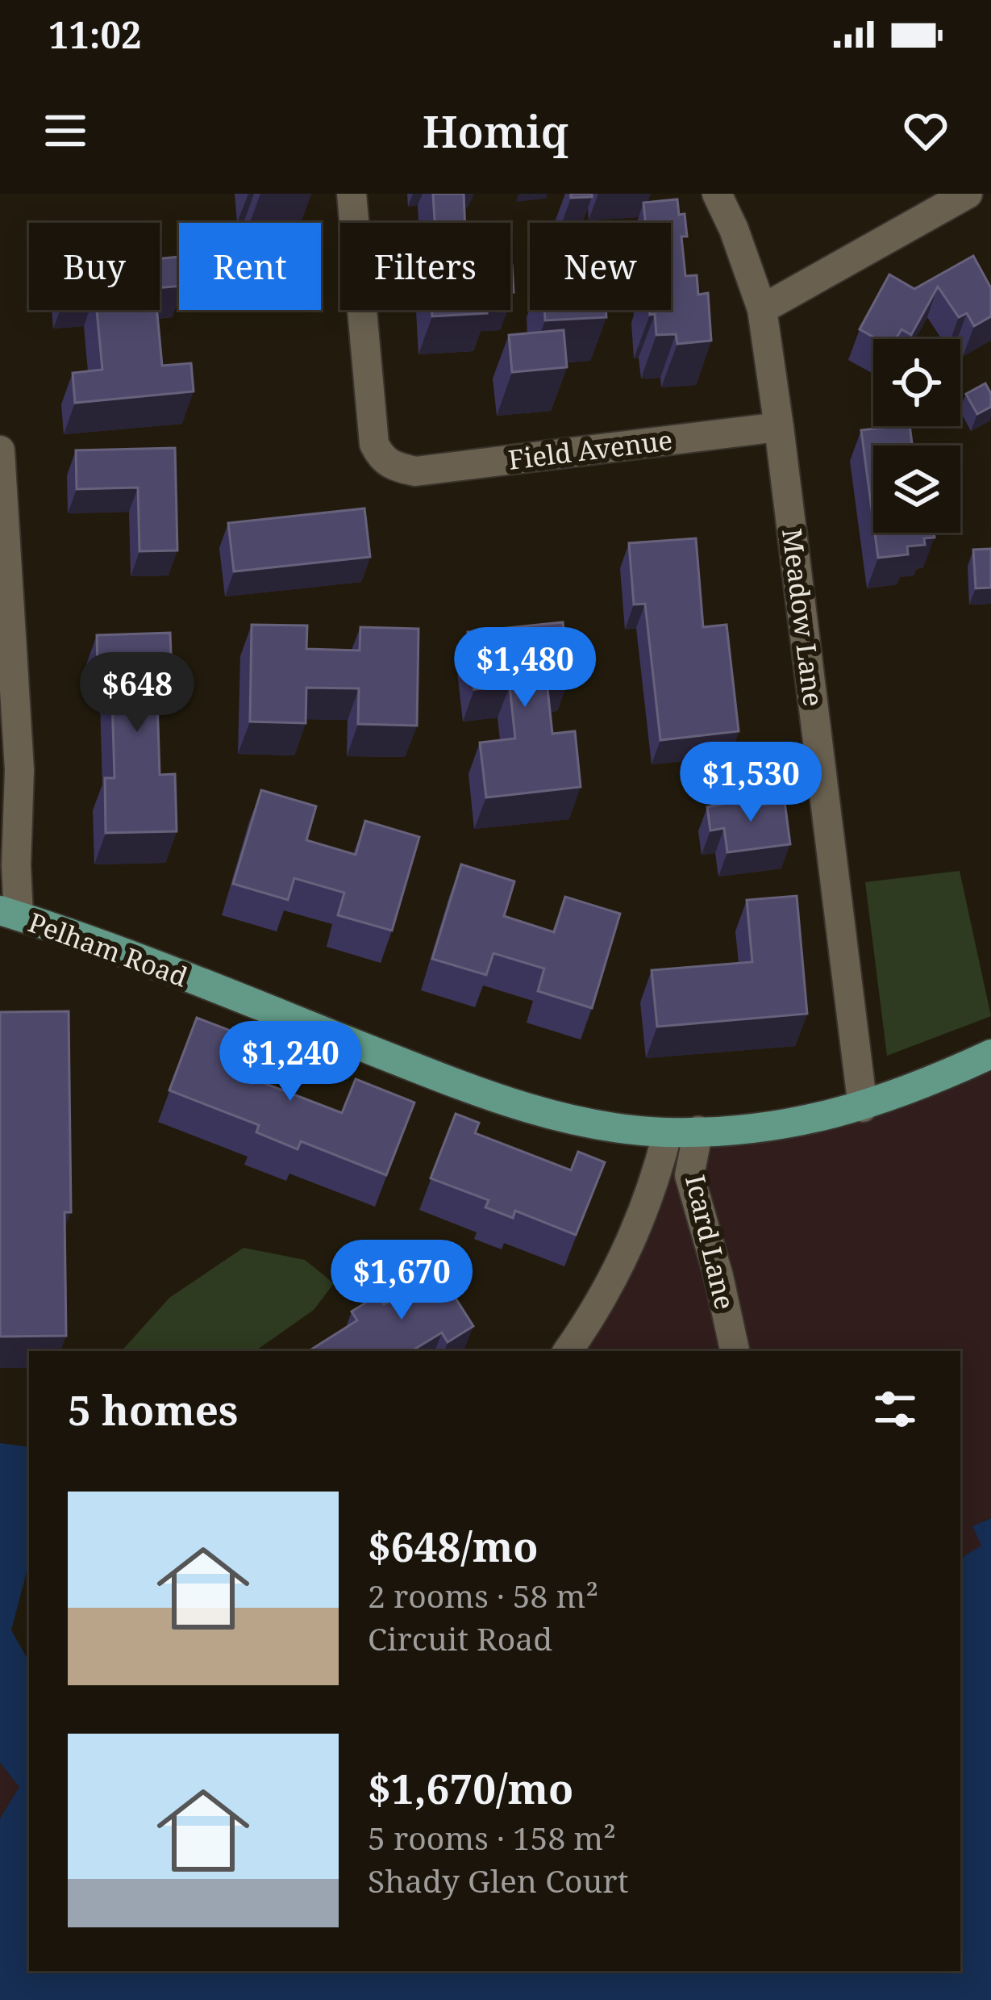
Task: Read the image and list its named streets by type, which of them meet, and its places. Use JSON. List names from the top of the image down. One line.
{"streets":{"main road":["Pelham Road"],"street":["Field Avenue","Meadow Lane","Icard Lane"]},"crossings":[["Field Avenue","Meadow Lane"],["Meadow Lane","Pelham Road"],["Pelham Road","Icard Lane"]],"page":{"status":"11:02","header":"Homiq","chip":["Buy","Rent","Filters","New"],"price":["$1,480","$648","$1,530","$1,240","$1,670"],"heading":"5 homes","list":[{"name":"$648/mo","note":"2 rooms · 58 m² · Circuit Road"},{"name":"$1,670/mo","note":"5 rooms · 158 m² · Shady Glen Court"}]}}
